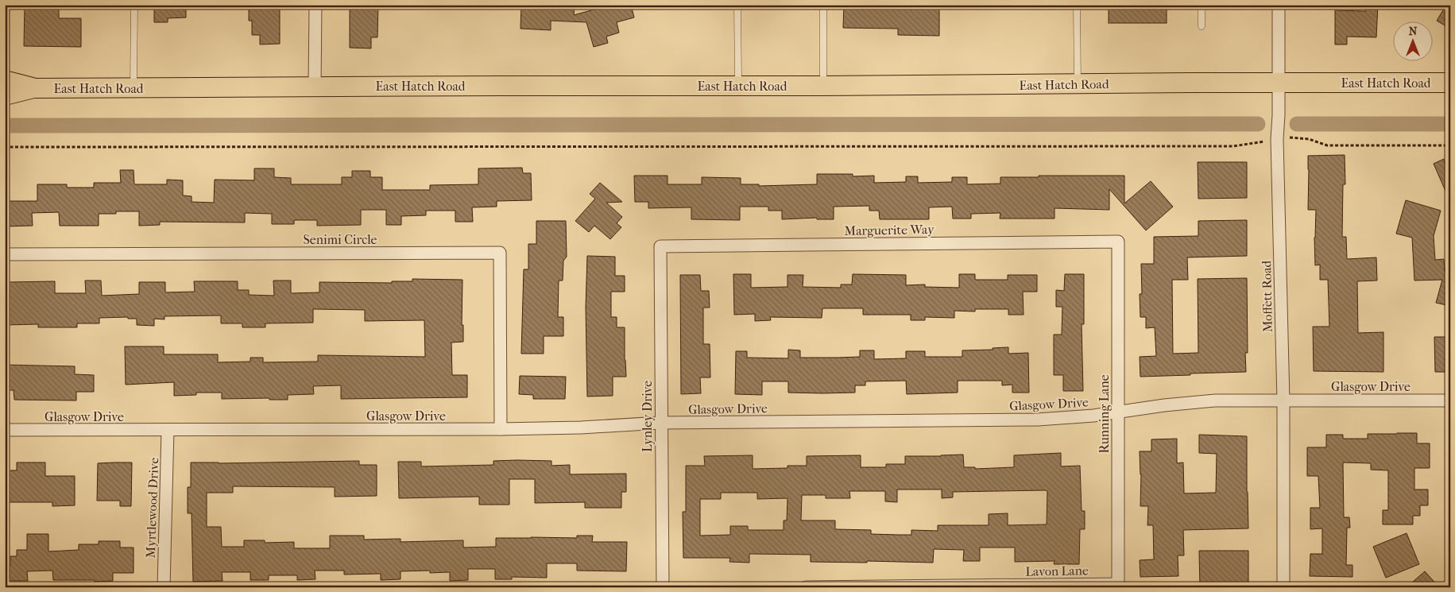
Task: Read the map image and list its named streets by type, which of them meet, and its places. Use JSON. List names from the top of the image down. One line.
{"streets":{"main road":["East Hatch Road"],"street":["Marguerite Way","Senimi Circle","Moffett Road","Glasgow Drive","Running Lane","Lynley Drive","Myrtlewood Drive","Lavon Lane"]},"crossings":[["East Hatch Road","Moffett Road"],["Marguerite Way","Running Lane"],["Marguerite Way","Lynley Drive"],["Senimi Circle","Glasgow Drive"],["Moffett Road","Glasgow Drive"],["Glasgow Drive","Running Lane"],["Glasgow Drive","Lynley Drive"],["Glasgow Drive","Myrtlewood Drive"],["Running Lane","Lavon Lane"]],"north":"top"}
